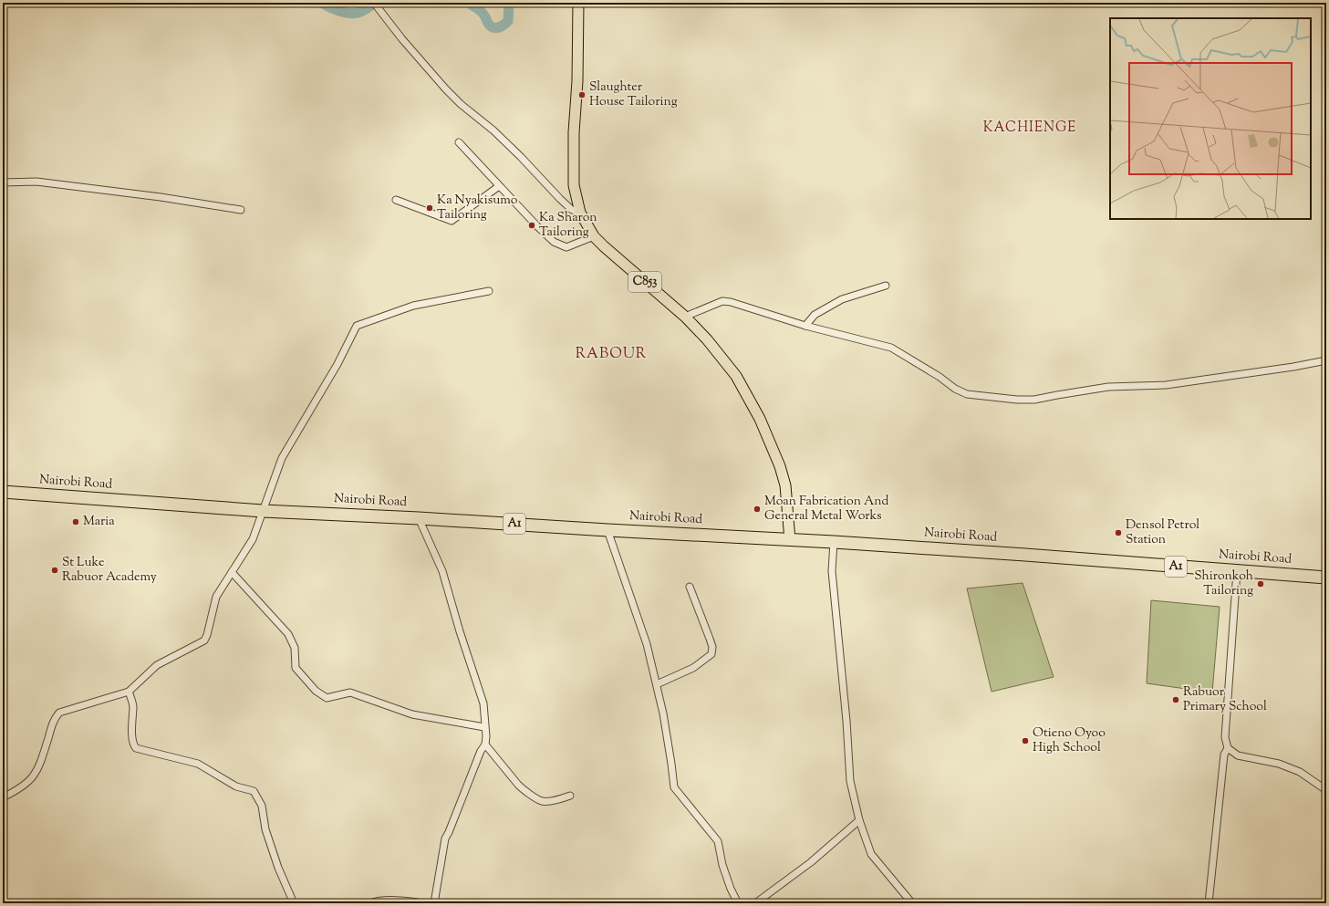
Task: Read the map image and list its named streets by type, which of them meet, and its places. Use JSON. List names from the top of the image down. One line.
{"streets":{"highway":["Nairobi Road","A1"],"main road":["C853"]},"crossings":[["C853","Nairobi Road"]],"districts":["KACHIENGE","RABOUR"],"places":["Slaughter House Tailoring","Ka Nyakisumo Tailoring","Ka Sharon Tailoring","Moan Fabrication And General Metal Works","Maria","Densol Petrol Station","St Luke Rabuor Academy","Shironkoh Tailoring","Rabuor Primary School","Otieno Oyoo High School"]}
